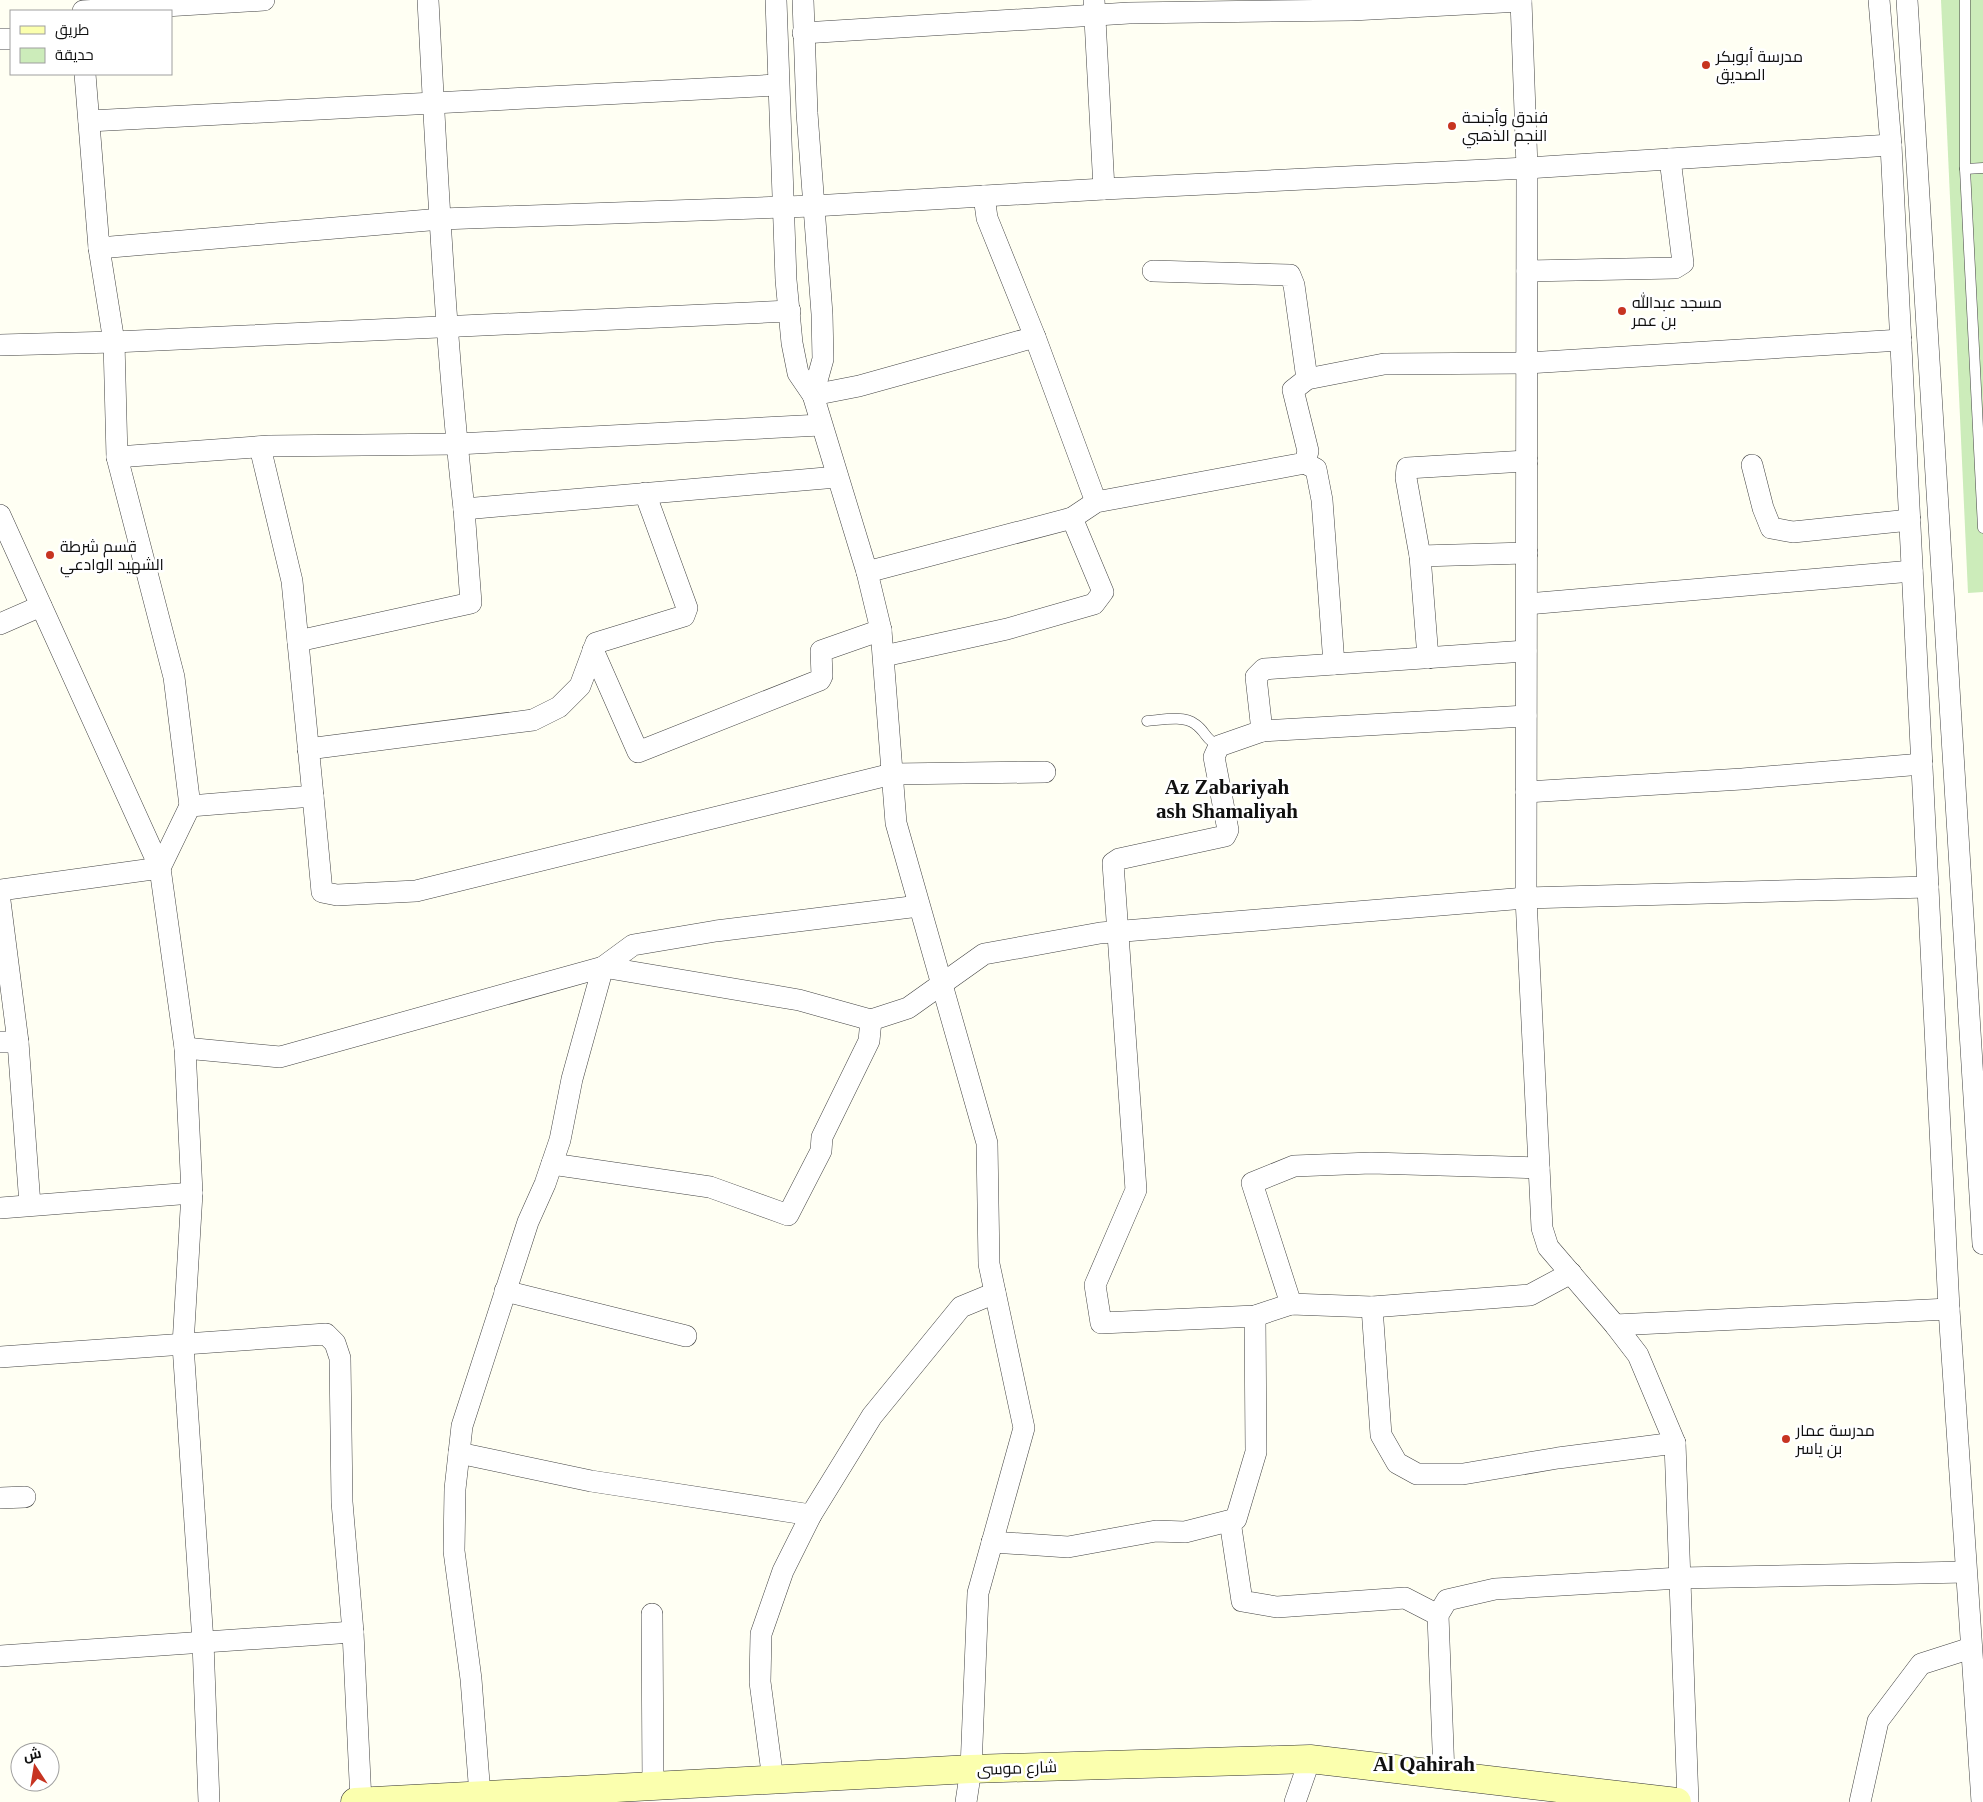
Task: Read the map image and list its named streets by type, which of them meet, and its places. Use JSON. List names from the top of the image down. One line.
{"streets":{"street":["شارع موسى"]},"districts":["Az Zabariyah ash Shamaliyah","Al Qahirah"],"places":["مدرسة أبوبكر الصديق","فندق وأجنحة النجم الذهبي","مسجد عبدالله بن عمر","قسم شرطة الشهيد الوادعي","مدرسة عمار بن ياسر"],"legend":["طريق","حديقة"],"north":"top"}
